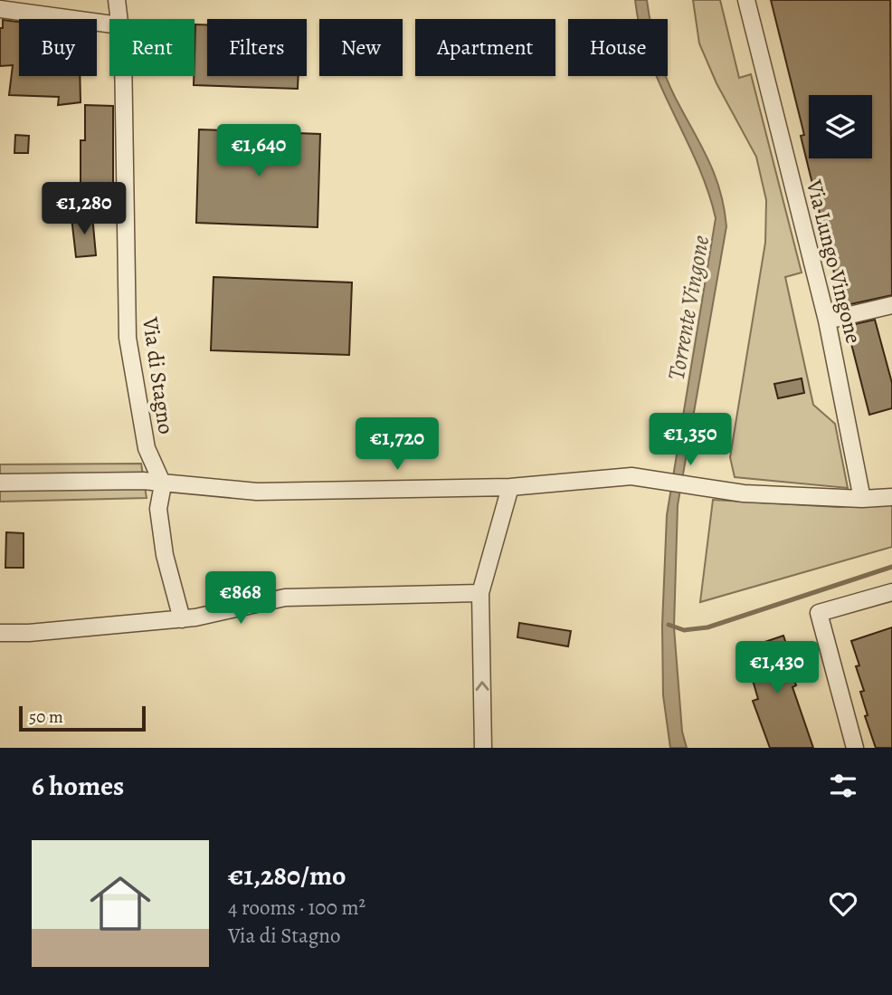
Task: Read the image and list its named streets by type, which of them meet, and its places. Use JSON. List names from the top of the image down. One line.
{"streets":{"street":["Via Lungo Vingone","Via di Stagno"]},"water":["Torrente Vingone"],"scale_bar":"50 m","page":{"chip":["Buy","Rent","Filters","New","Apartment","House"],"price":["€1,640","€1,280","€1,350","€1,720","€868","€1,430"],"scale":"50 m","heading":"6 homes","list":[{"name":"€1,280/mo","note":"4 rooms · 100 m² · Via di Stagno"}]}}
